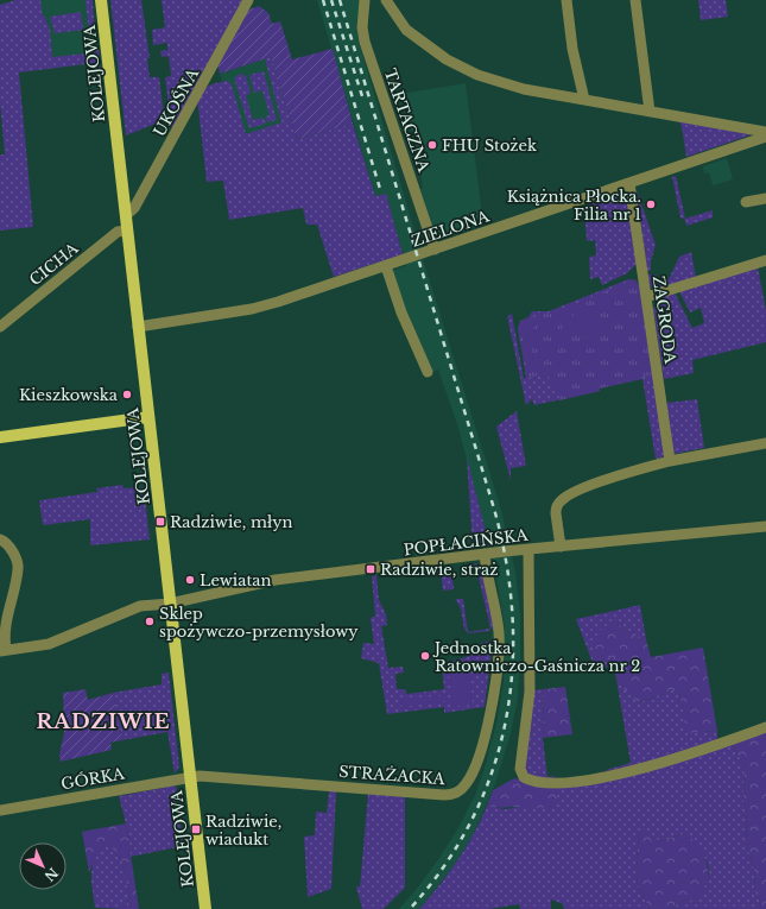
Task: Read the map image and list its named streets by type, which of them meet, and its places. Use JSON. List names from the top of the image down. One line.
{"streets":{"main road":["KOLEJOWA"],"street":["UKOŚNA","TARTACZNA","ZIELONA","CICHA","ZAGRODA","POPŁACIŃSKA","STRAŻACKA","GÓRKA"]},"crossings":[["KOLEJOWA","UKOŚNA"],["KOLEJOWA","ZIELONA"],["KOLEJOWA","CICHA"],["KOLEJOWA","POPŁACIŃSKA"],["KOLEJOWA","STRAŻACKA"],["KOLEJOWA","GÓRKA"],["TARTACZNA","ZIELONA"],["ZIELONA","ZAGRODA"],["POPŁACIŃSKA","STRAŻACKA"],["STRAŻACKA","GÓRKA"]],"districts":["RADZIWIE"],"places":{"other":["FHU Stożek","Książnica Płocka. Filia nr 1","Kieszkowska","Lewiatan","Sklep spożywczo-przemysłowy","Jednostka Ratowniczo-Gaśnicza nr 2"],"transit":["Radziwie, młyn","Radziwie, straż","Radziwie, wiadukt"]},"north":"bottom right"}
